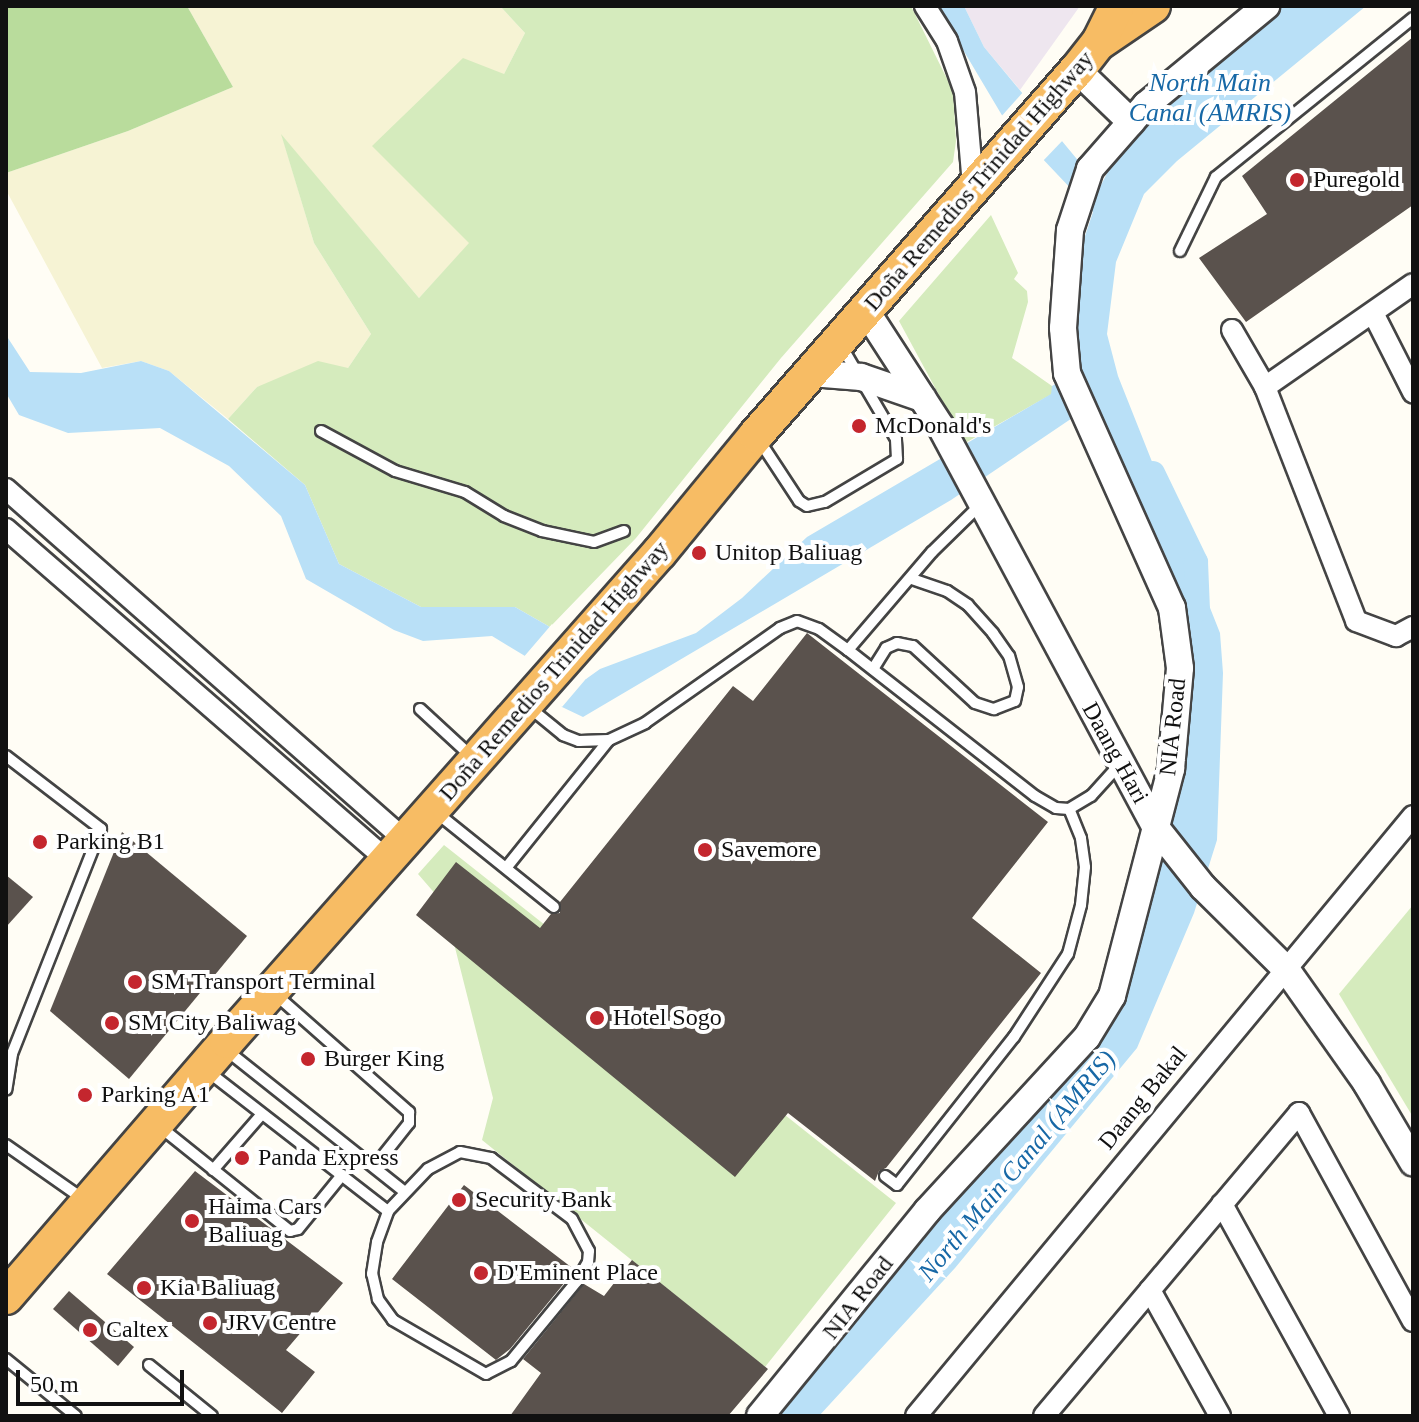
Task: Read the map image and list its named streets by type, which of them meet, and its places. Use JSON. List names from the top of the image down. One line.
{"streets":{"highway":["Doña Remedios Trinidad Highway"],"street":["NIA Road","Daang Hari","Daang Bakal"]},"crossings":[["Doña Remedios Trinidad Highway","Daang Hari"],["NIA Road","Daang Hari"],["Daang Hari","Daang Bakal"]],"water":["North Main Canal (AMRIS)"],"places":["Puregold","McDonald's","Unitop Baliuag","Parking B1","Savemore","SM Transport Terminal","Hotel Sogo","SM City Baliwag","Burger King","Parking A1","Panda Express","Security Bank","Haima Cars Baliuag","D'Eminent Place","Kia Baliuag","JRV Centre","Caltex"],"scale_bar":"50 m"}
